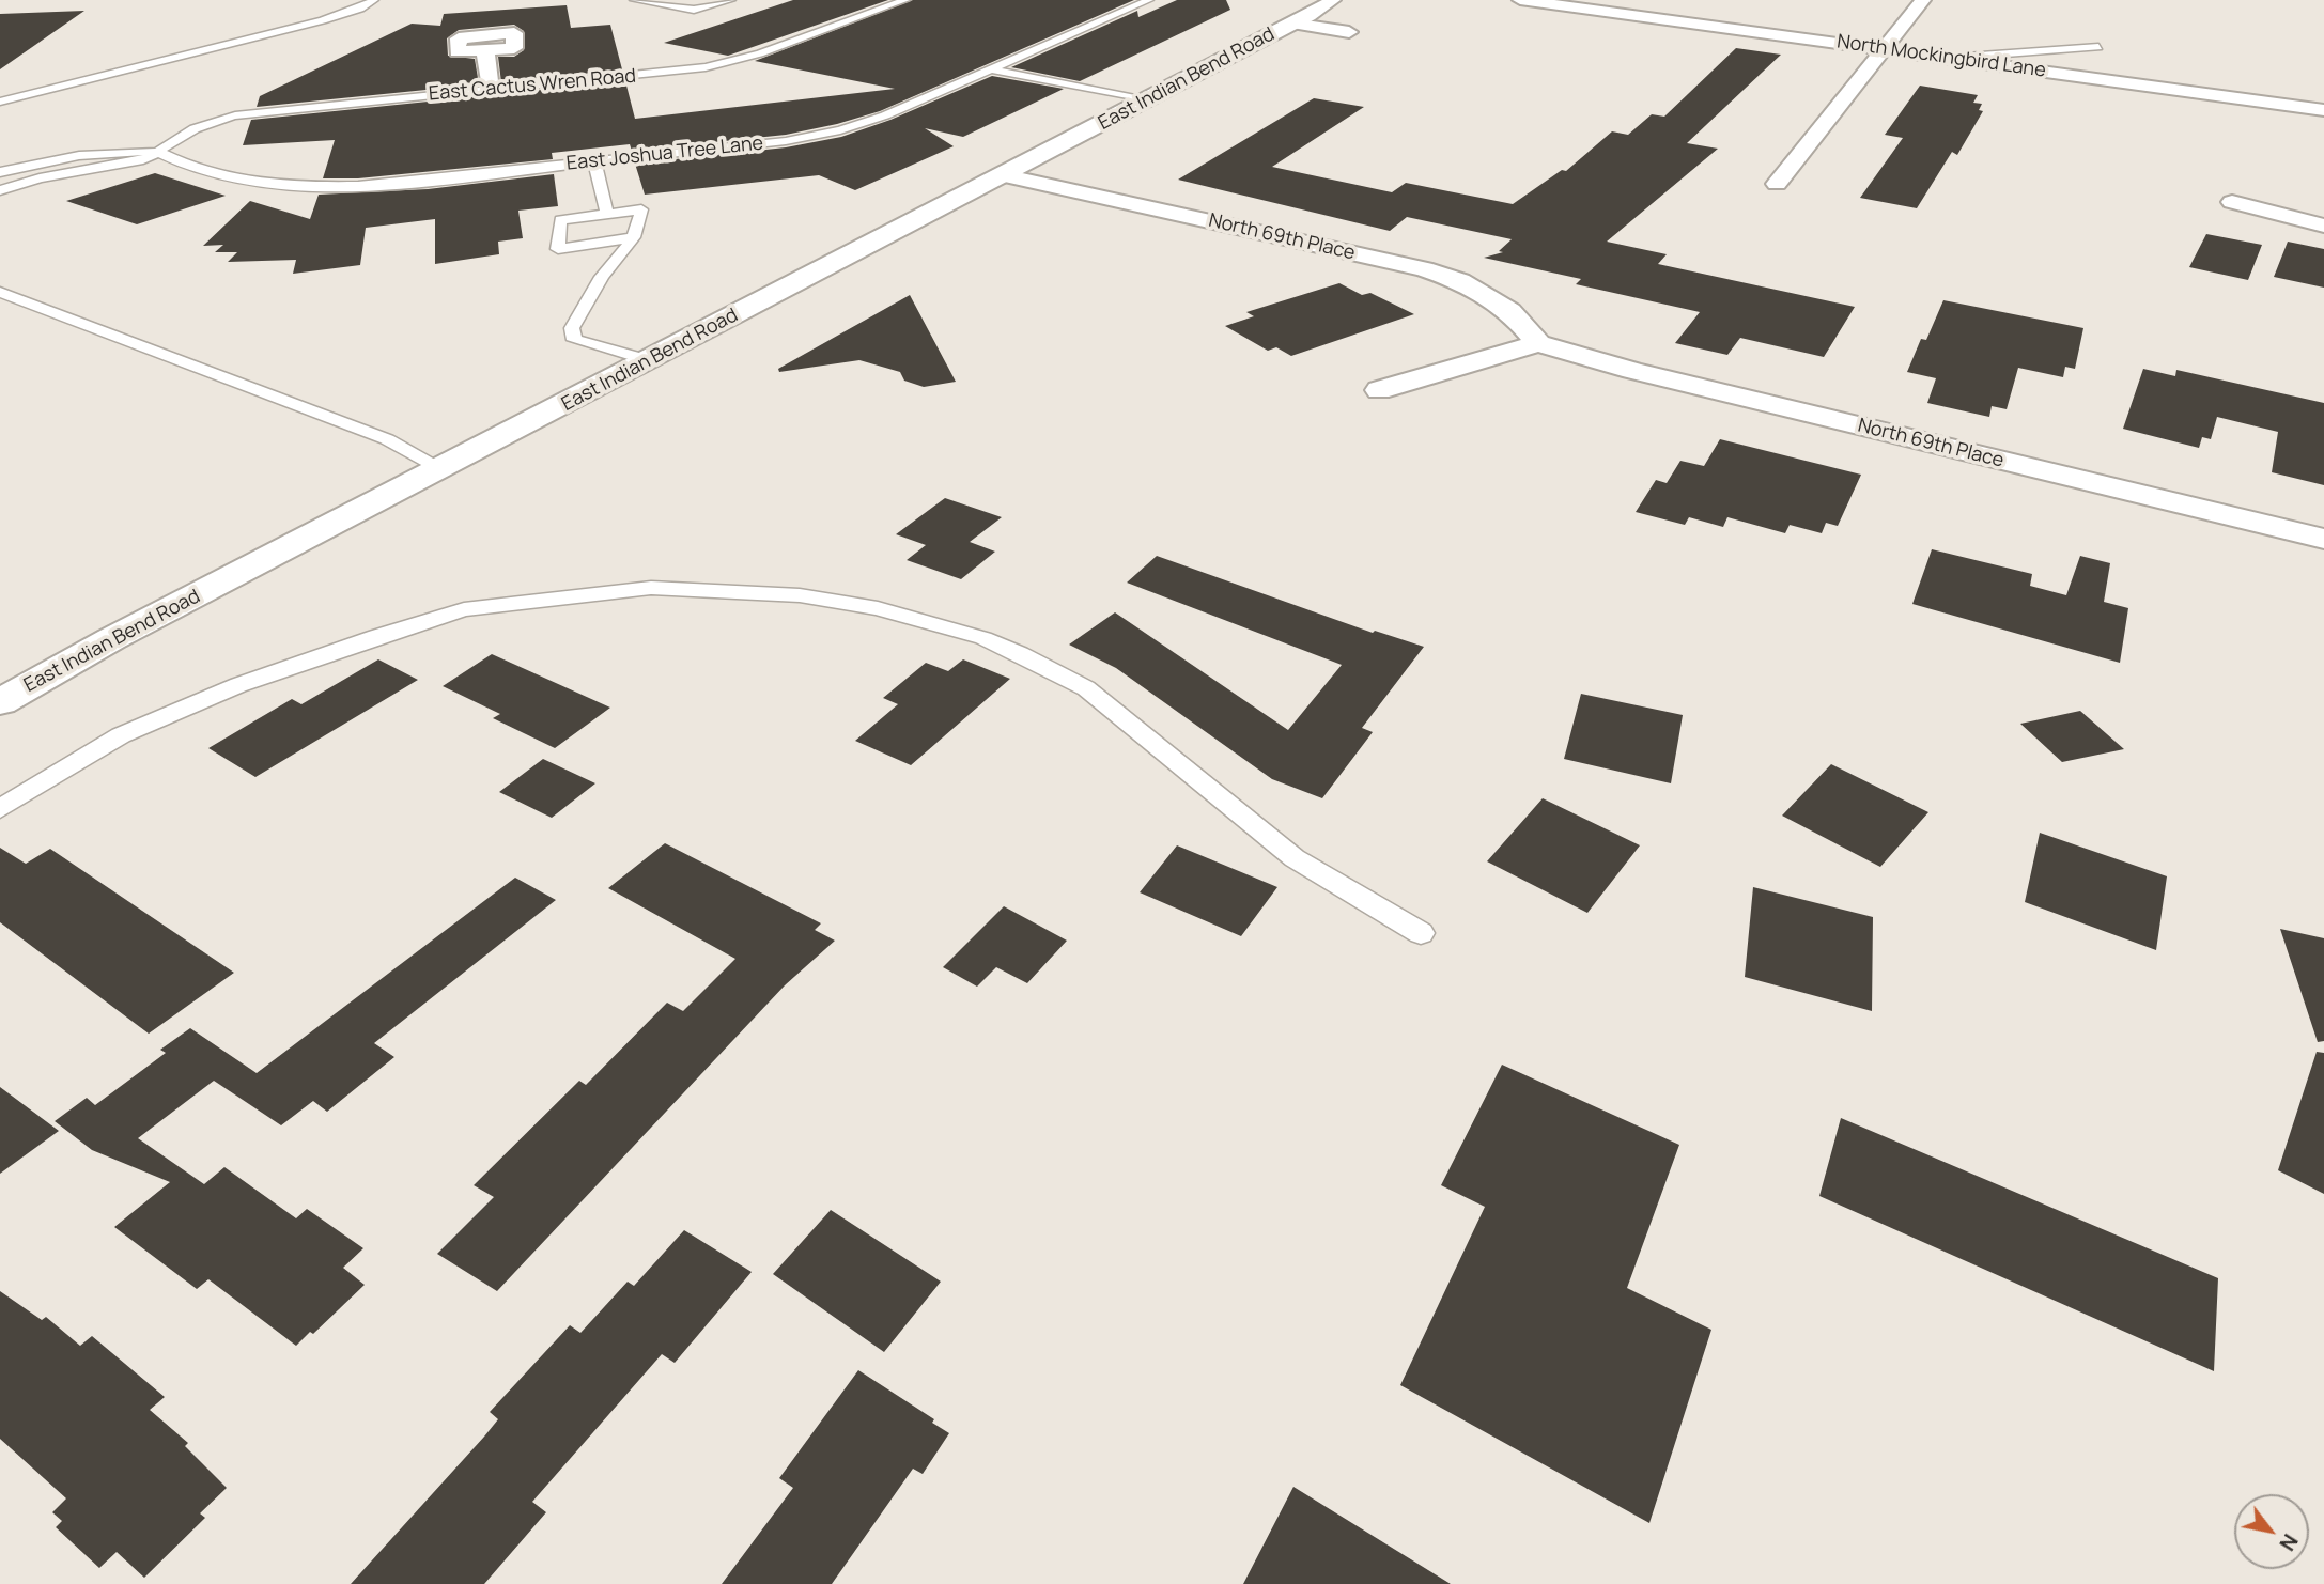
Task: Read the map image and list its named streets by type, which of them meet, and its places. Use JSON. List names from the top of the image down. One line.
{"streets":{"street":["North Mockingbird Lane","East Indian Bend Road","North 69th Place"],"lane":["East Cactus Wren Road","East Joshua Tree Lane"]},"crossings":[["East Indian Bend Road","North 69th Place"],["East Cactus Wren Road","East Joshua Tree Lane"]],"north":"bottom right"}
